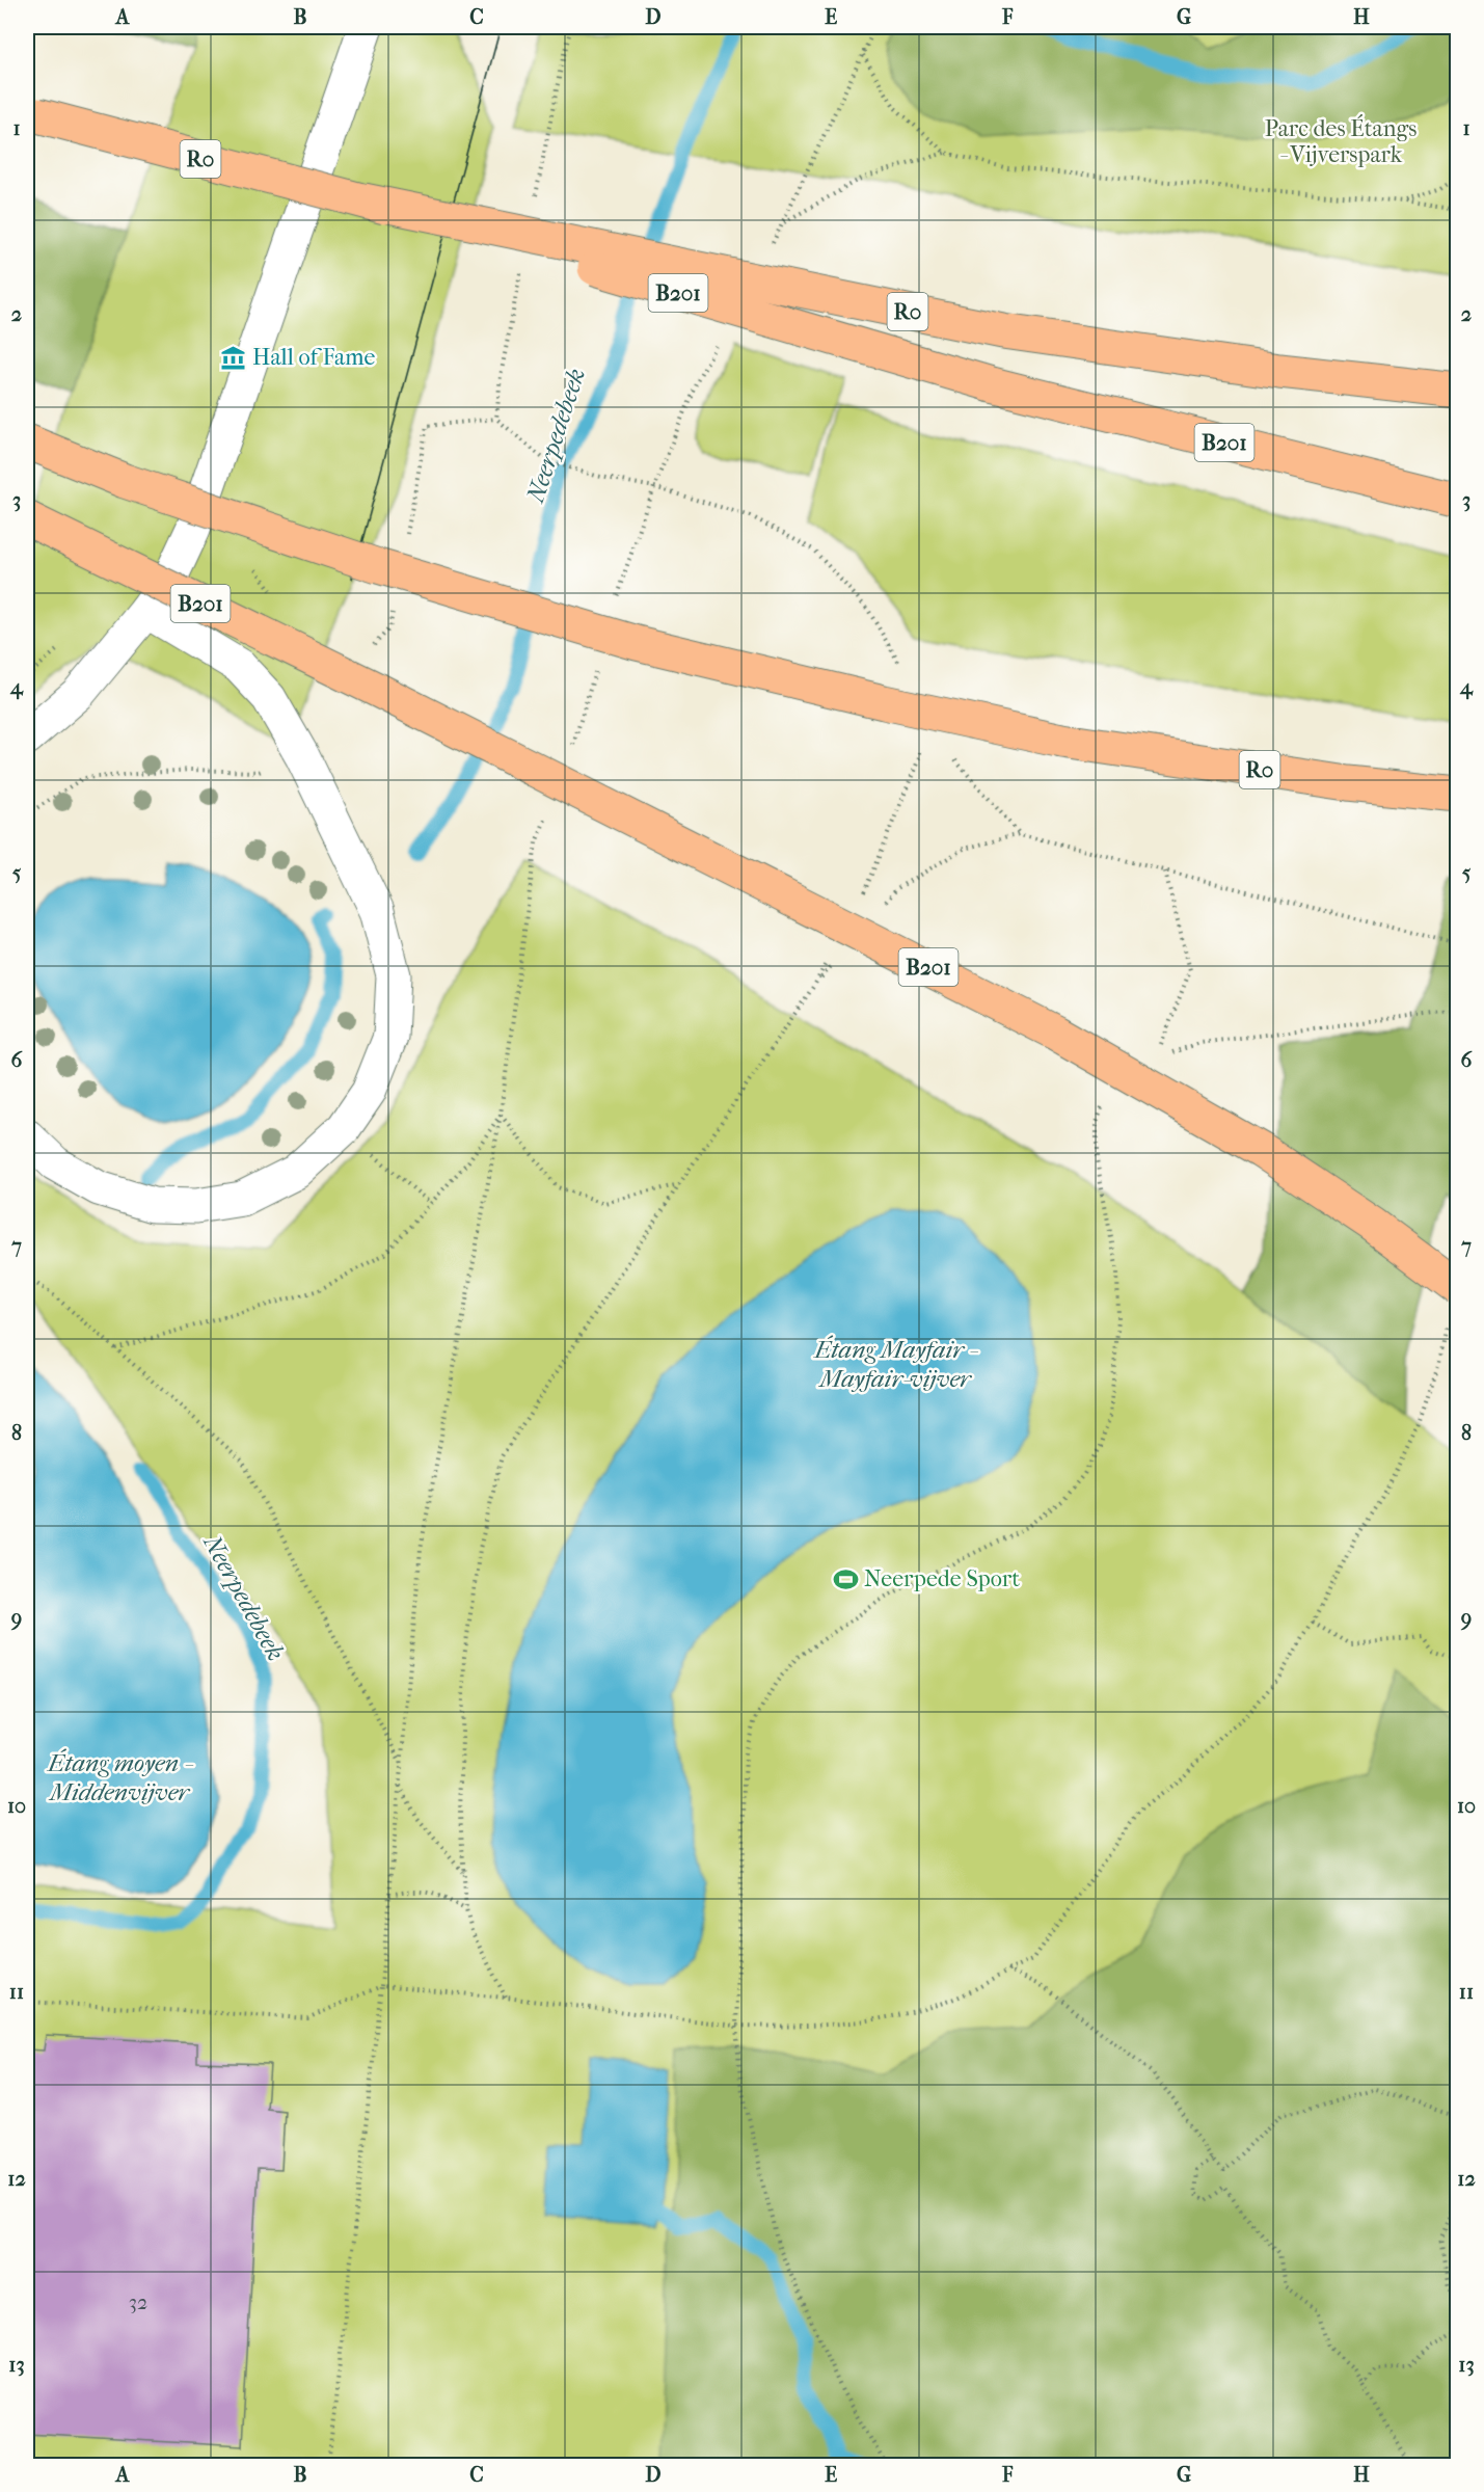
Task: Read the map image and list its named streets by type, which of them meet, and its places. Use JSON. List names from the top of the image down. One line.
{"streets":{"highway":["R0","B201"]},"crossings":[["R0","B201"]],"water":["Neerpedebeek","Étang Mayfair - Mayfair-vijver","Étang moyen - Middenvijver"],"parks":["Parc des Étangs - Vijverspark"],"places":{"museum":["Hall of Fame"],"sports":["Neerpede Sport"]},"house_numbers":["32"],"grid":{"columns":["A","B","C","D","E","F","G","H"],"rows":["1","2","3","4","5","6","7","8","9","10","11","12","13"]}}
